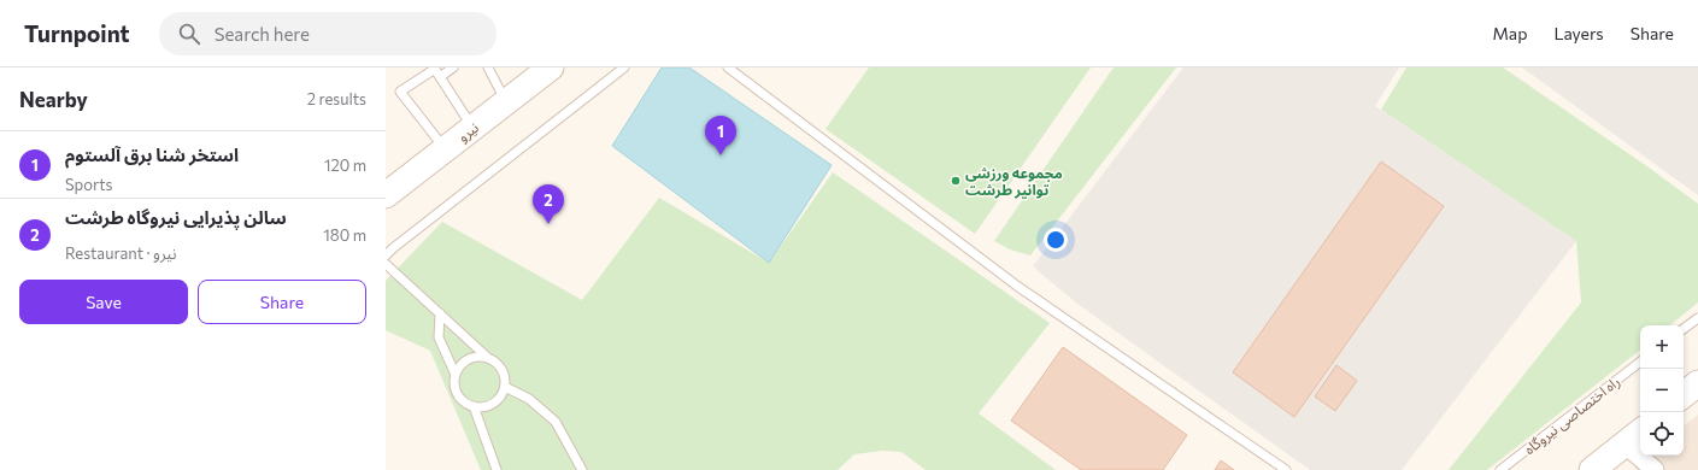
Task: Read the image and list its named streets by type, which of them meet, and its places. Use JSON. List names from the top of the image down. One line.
{"streets":{"street":["نیرو"],"lane":["راه اختصاصی نیروگاه"]},"places":["مجموعه ورزشی توانیر طرشت"],"page":{"header":"Turnpoint","search":"Search here","nav":["Map","Layers","Share"],"heading":["Nearby","2 results"],"pins":["1","2"],"list":[{"mark":"1","name":"استخر شنا برق آلستوم","note":"Sports","value":"120 m"},{"mark":"2","name":"سالن پذیرایی نیروگاه طرشت","note":"Restaurant · نیرو","value":"180 m"}],"buttons":["Save","Share"],"map_buttons":["+","−"]}}
